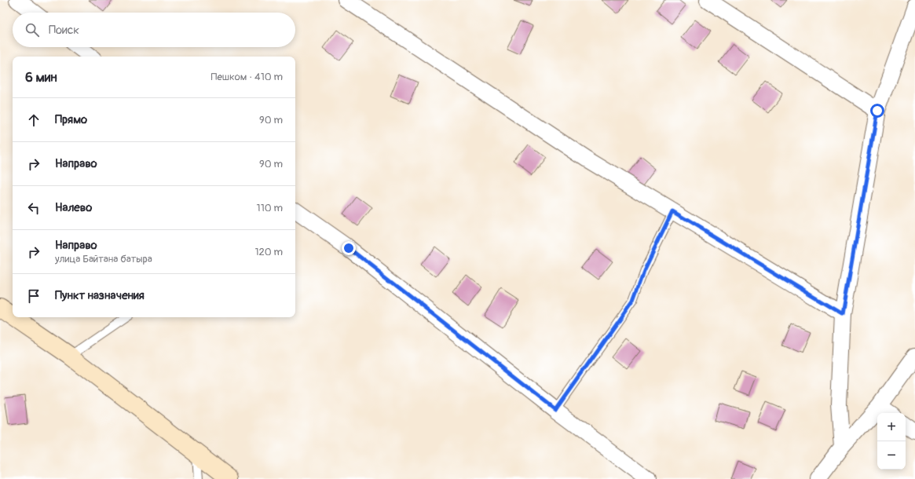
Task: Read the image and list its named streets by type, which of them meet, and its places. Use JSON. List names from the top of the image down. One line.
{"page":{"search":"Поиск","heading":["6 мин","Пешком · 410 m"],"list":[["Прямо","90 m"],["Направо","90 m"],["Налево","110 m"],["Направо","улица Байтана батыра","120 m"],"Пункт назначения"],"map_buttons":["+","−"]}}
